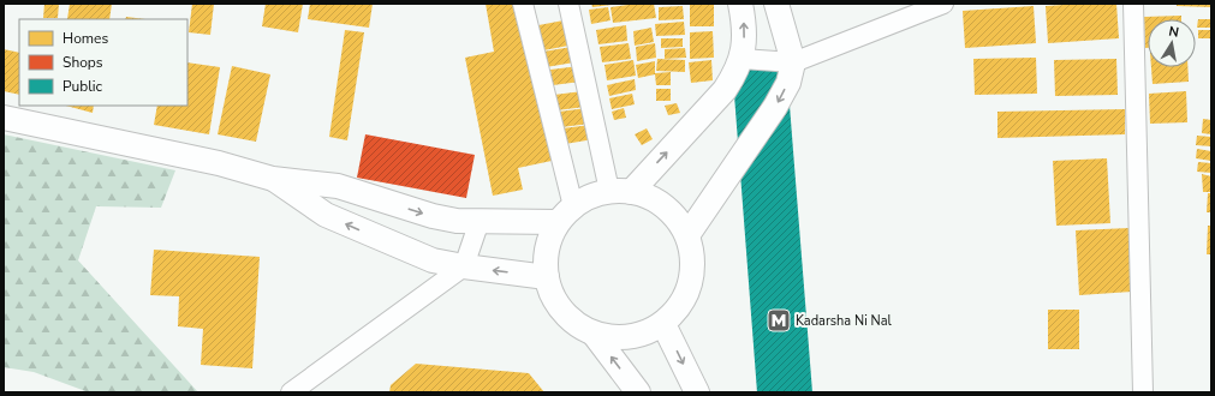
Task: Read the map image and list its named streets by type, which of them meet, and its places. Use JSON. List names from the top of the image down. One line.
{"places":{"metro station":["Kadarsha Ni Nal"]},"legend":["Homes","Shops","Public"],"north":"top"}
